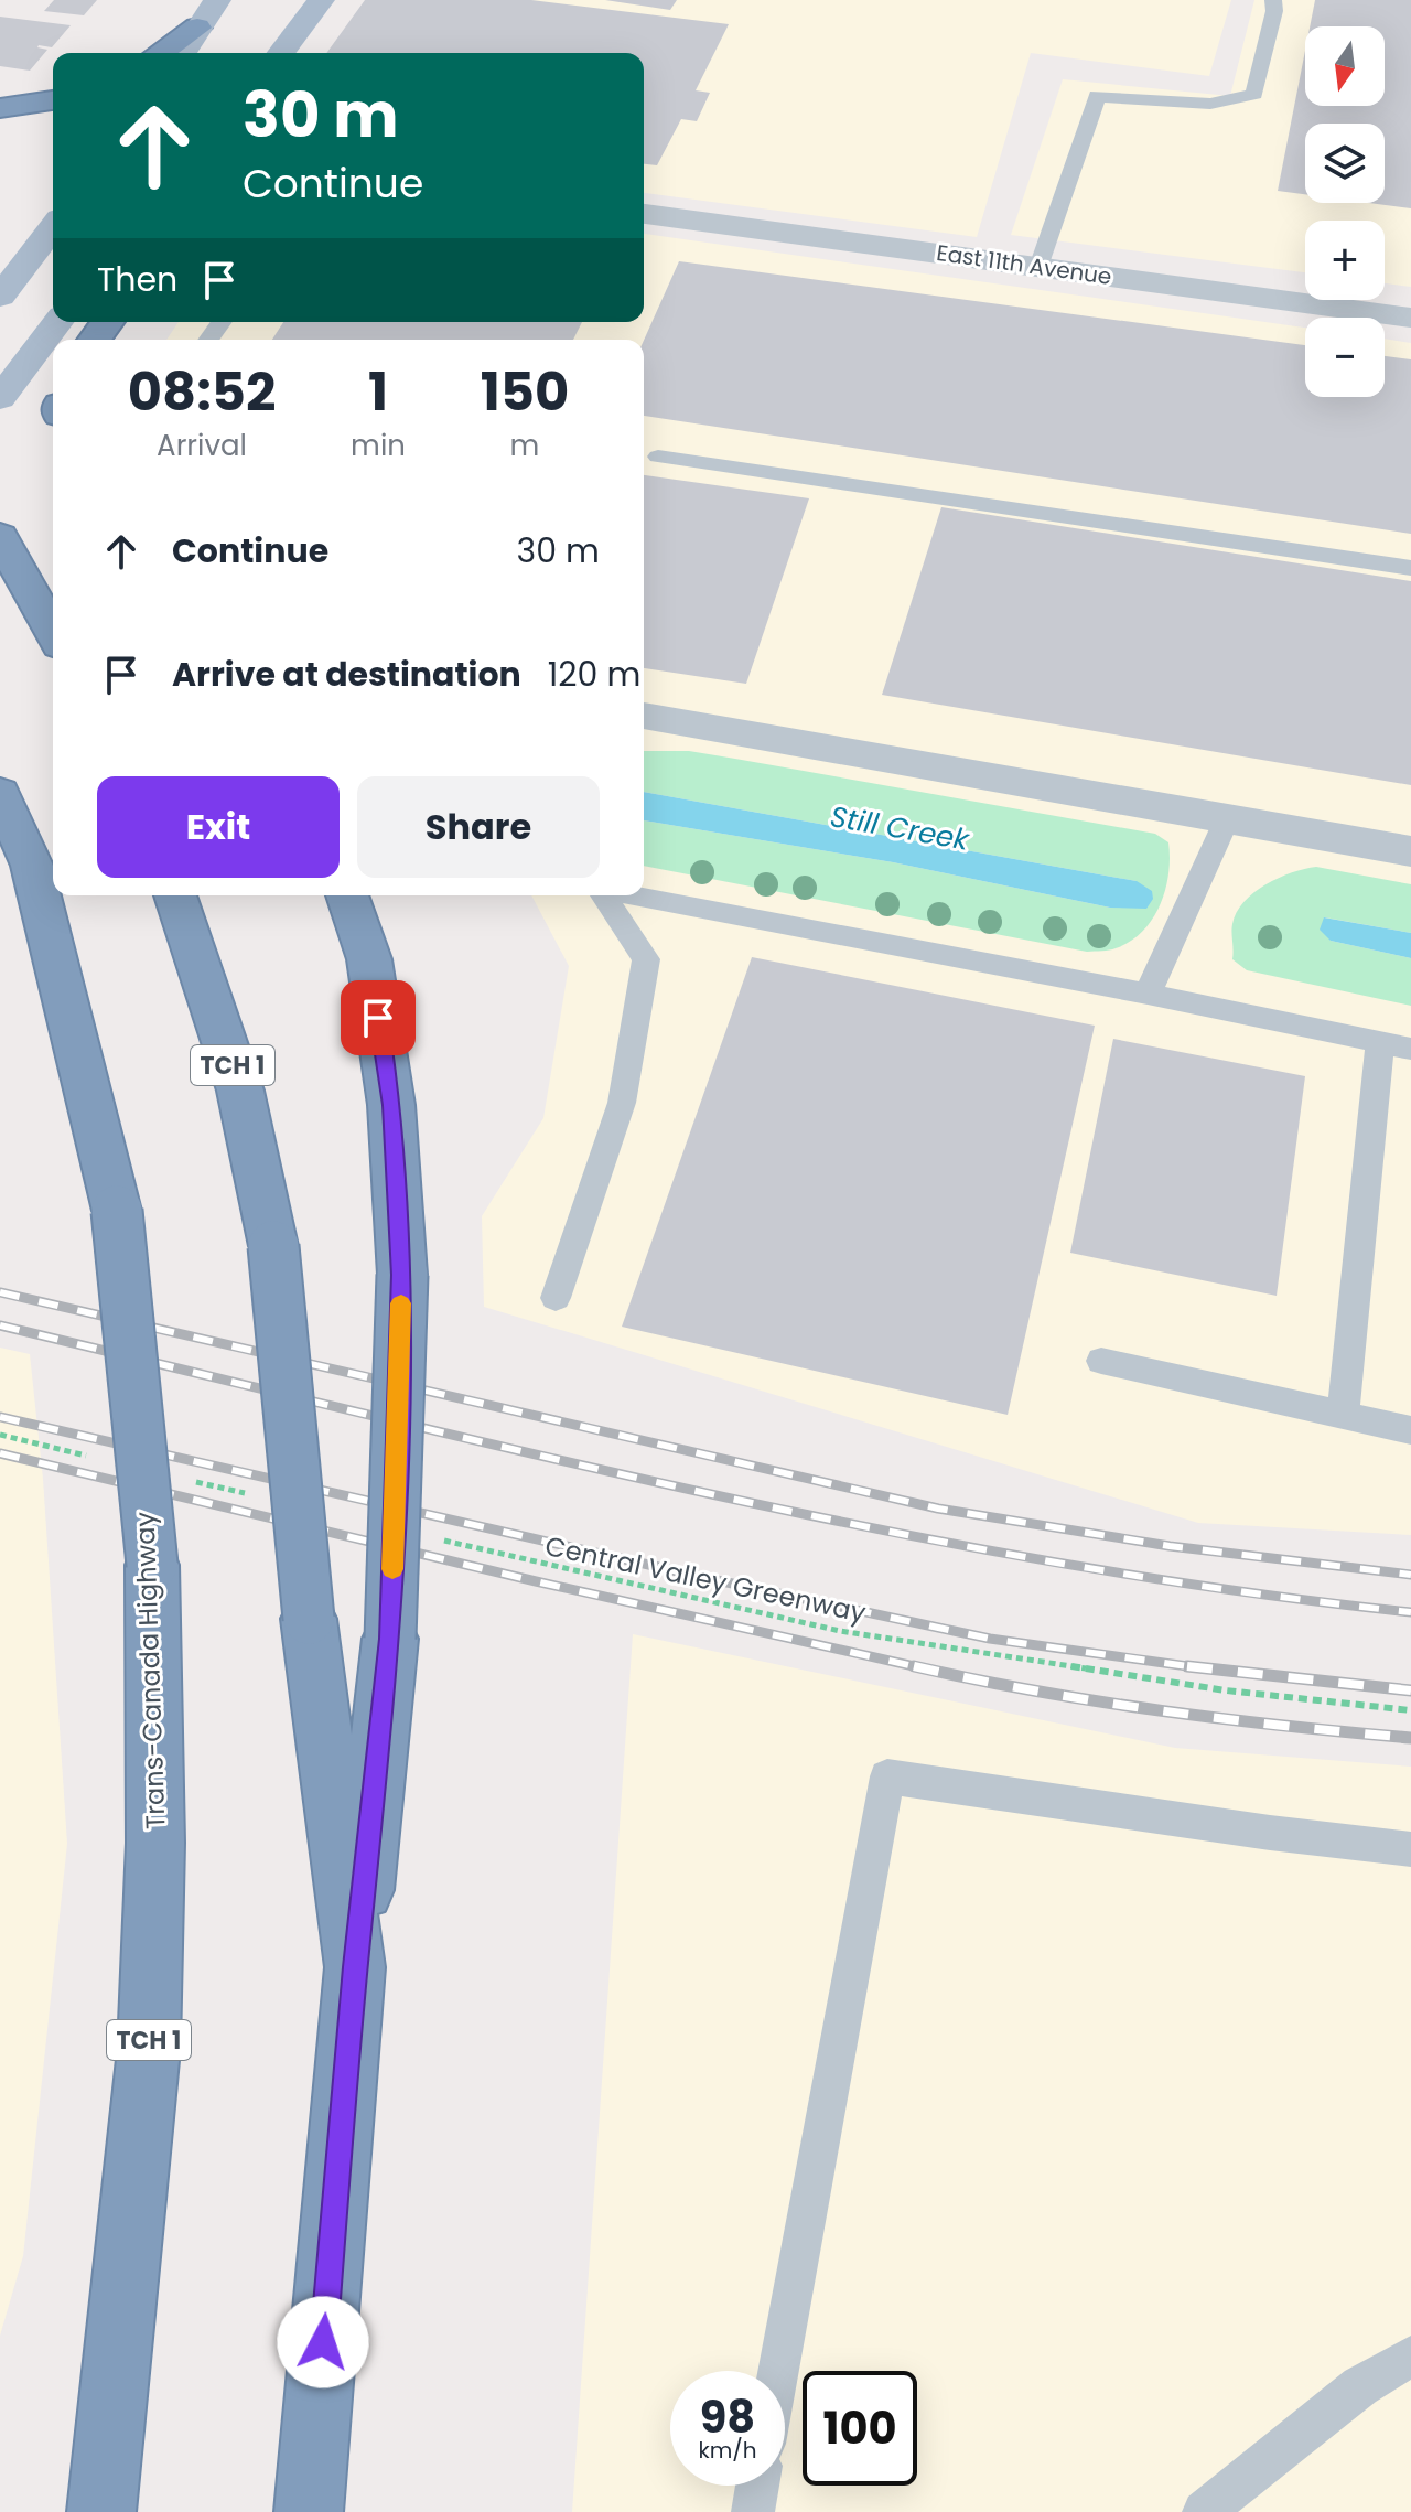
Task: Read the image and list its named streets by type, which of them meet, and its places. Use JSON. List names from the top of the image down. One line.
{"streets":{"highway":["TCH 1","Trans-Canada Highway"],"street":["East 11th Avenue"],"path":["Central Valley Greenway"]},"water":["Still Creek"],"north":"bottom","page":{"map_buttons":["+","−"],"turn":["30 m","Continue"],"then":"Then","eta":["08:52","Arrival","1","min","150","m"],"list":[{"name":"Continue","value":"30 m"},{"name":"Arrive at destination","value":"120 m"}],"buttons":["Exit","Share"],"speed":"98 km/h","limit":"100"}}
